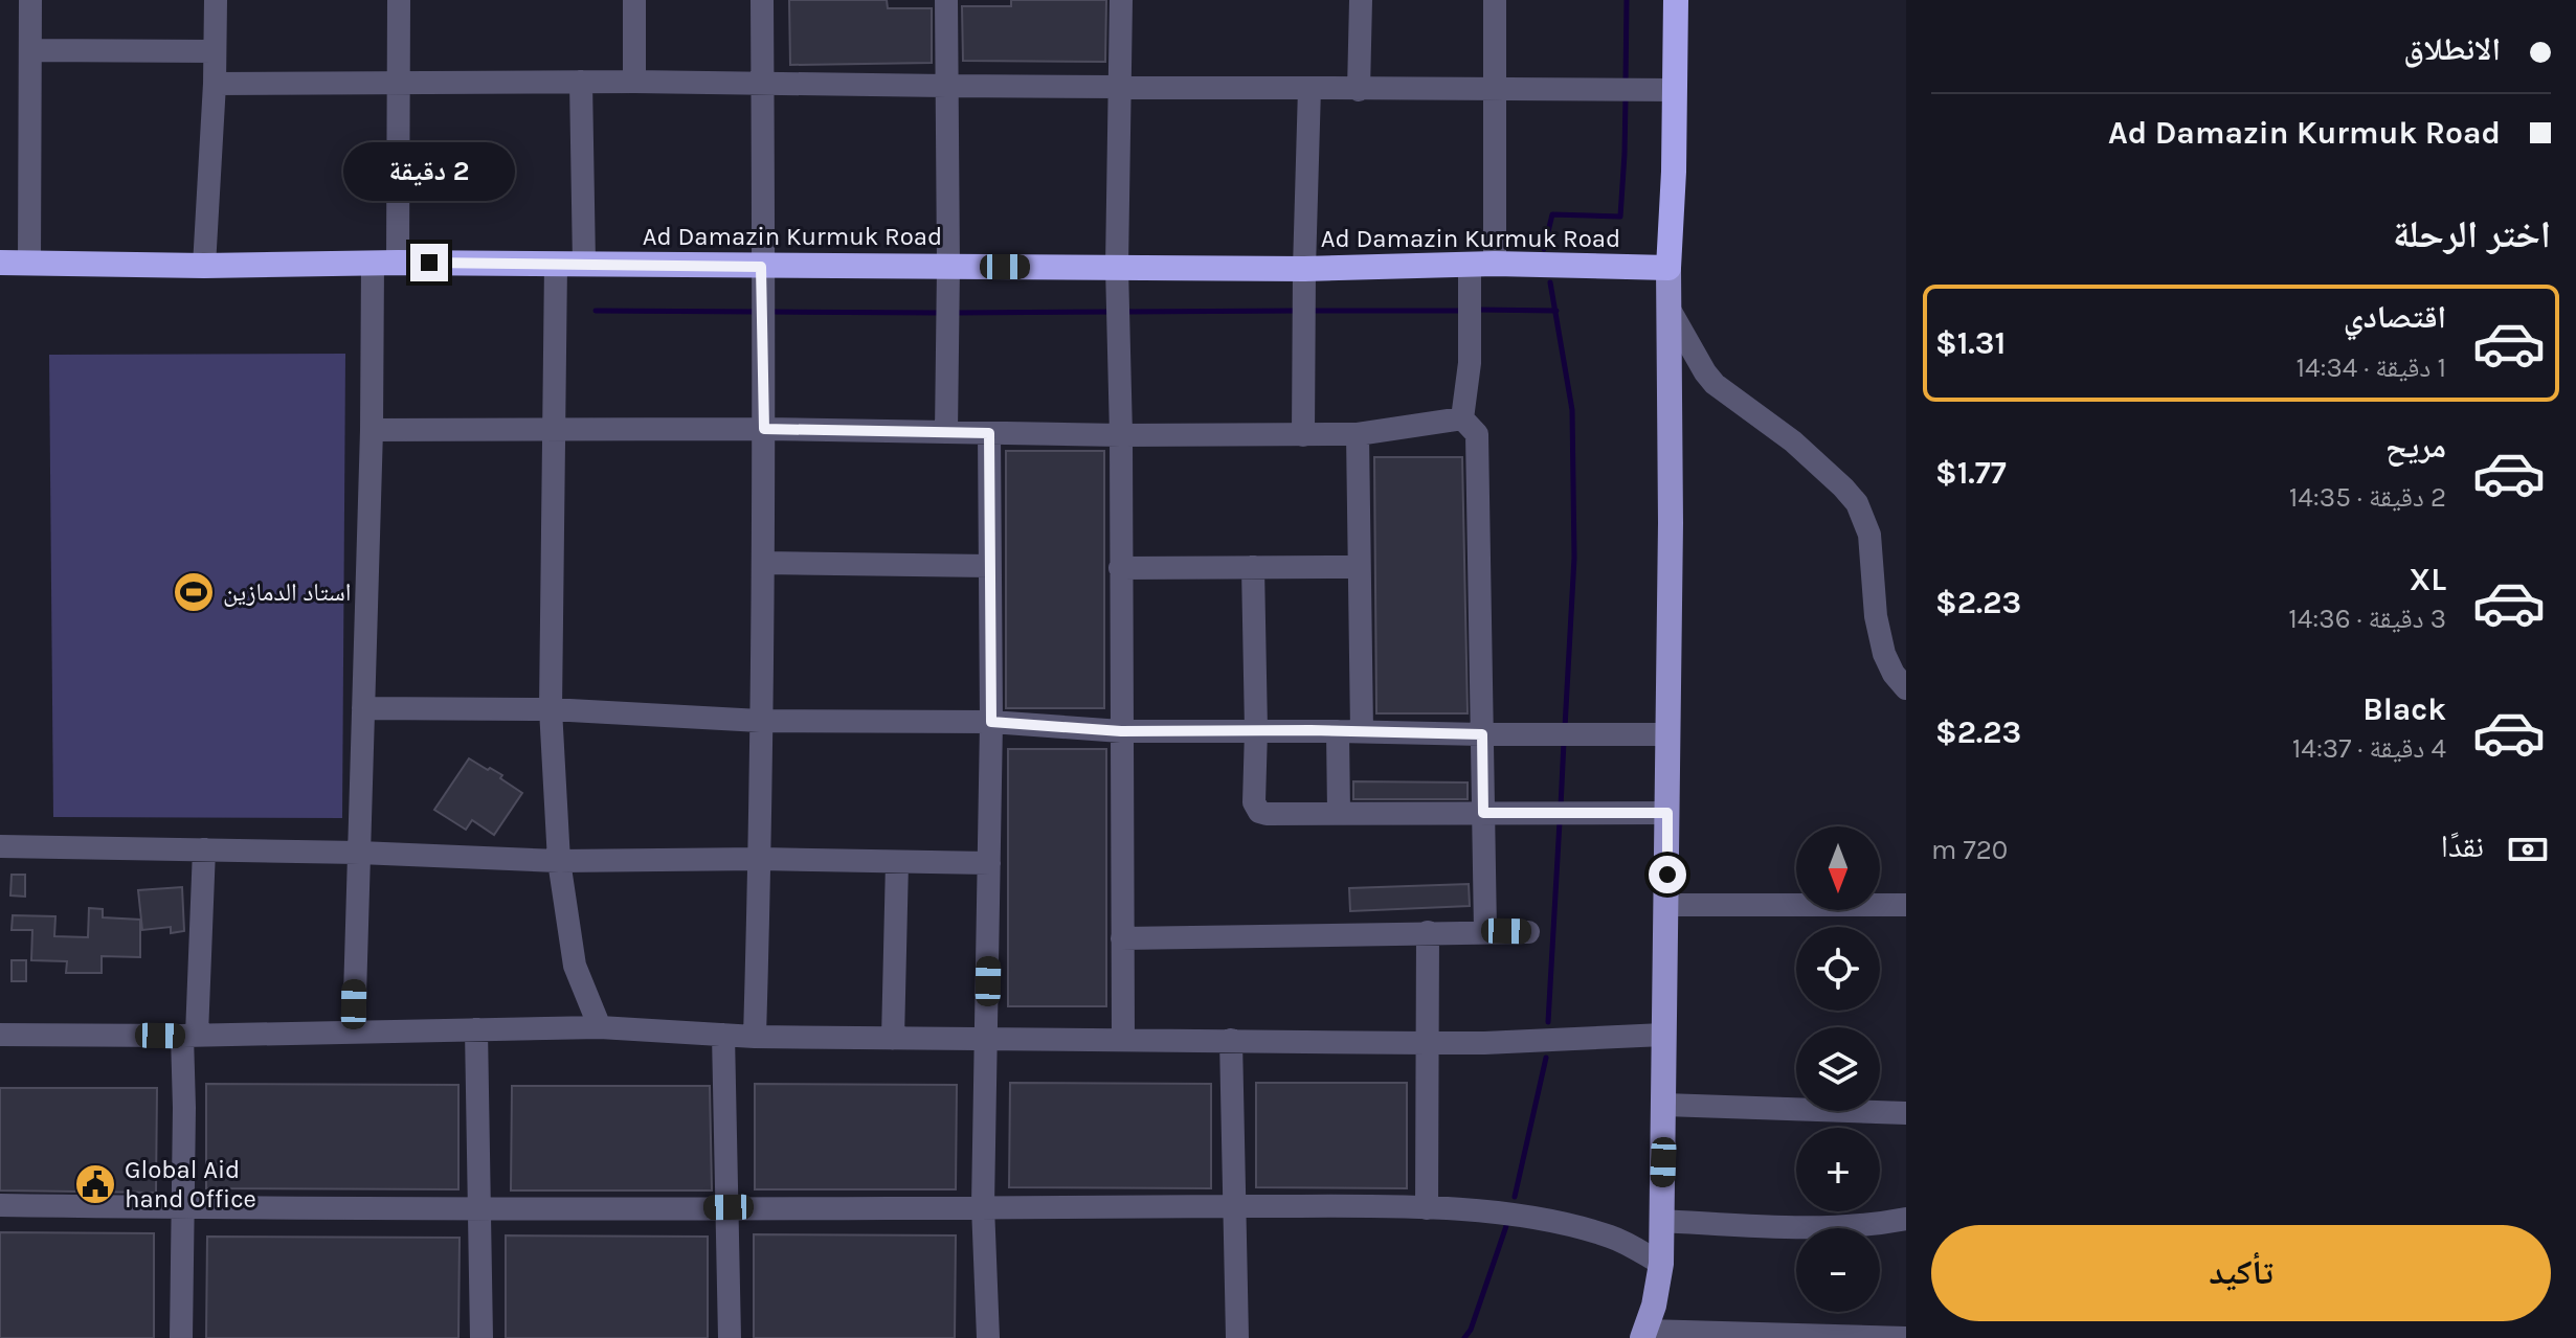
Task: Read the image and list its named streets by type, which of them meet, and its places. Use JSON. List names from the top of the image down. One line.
{"streets":{"highway":["Ad Damazin Kurmuk Road"]},"places":{"sports":["استاد الدمازين"],"public building":["Global Aid hand Office"]},"north":"bottom","page":{"banner":["الانطلاق","Ad Damazin Kurmuk Road"],"bubble":"2 دقيقة","heading":"اختر الرحلة","list":[{"name":"اقتصادي","note":"1 دقيقة · 14:34","value":"$1.31"},{"name":"مريح","note":"2 دقيقة · 14:35","value":"$1.77"},{"name":"XL","note":"3 دقيقة · 14:36","value":"$2.23"},{"name":"Black","note":"4 دقيقة · 14:37","value":"$2.23"}],"pay":["نقدًا","720 m"],"map_buttons":["+","−"],"buttons":"تأكيد"}}
